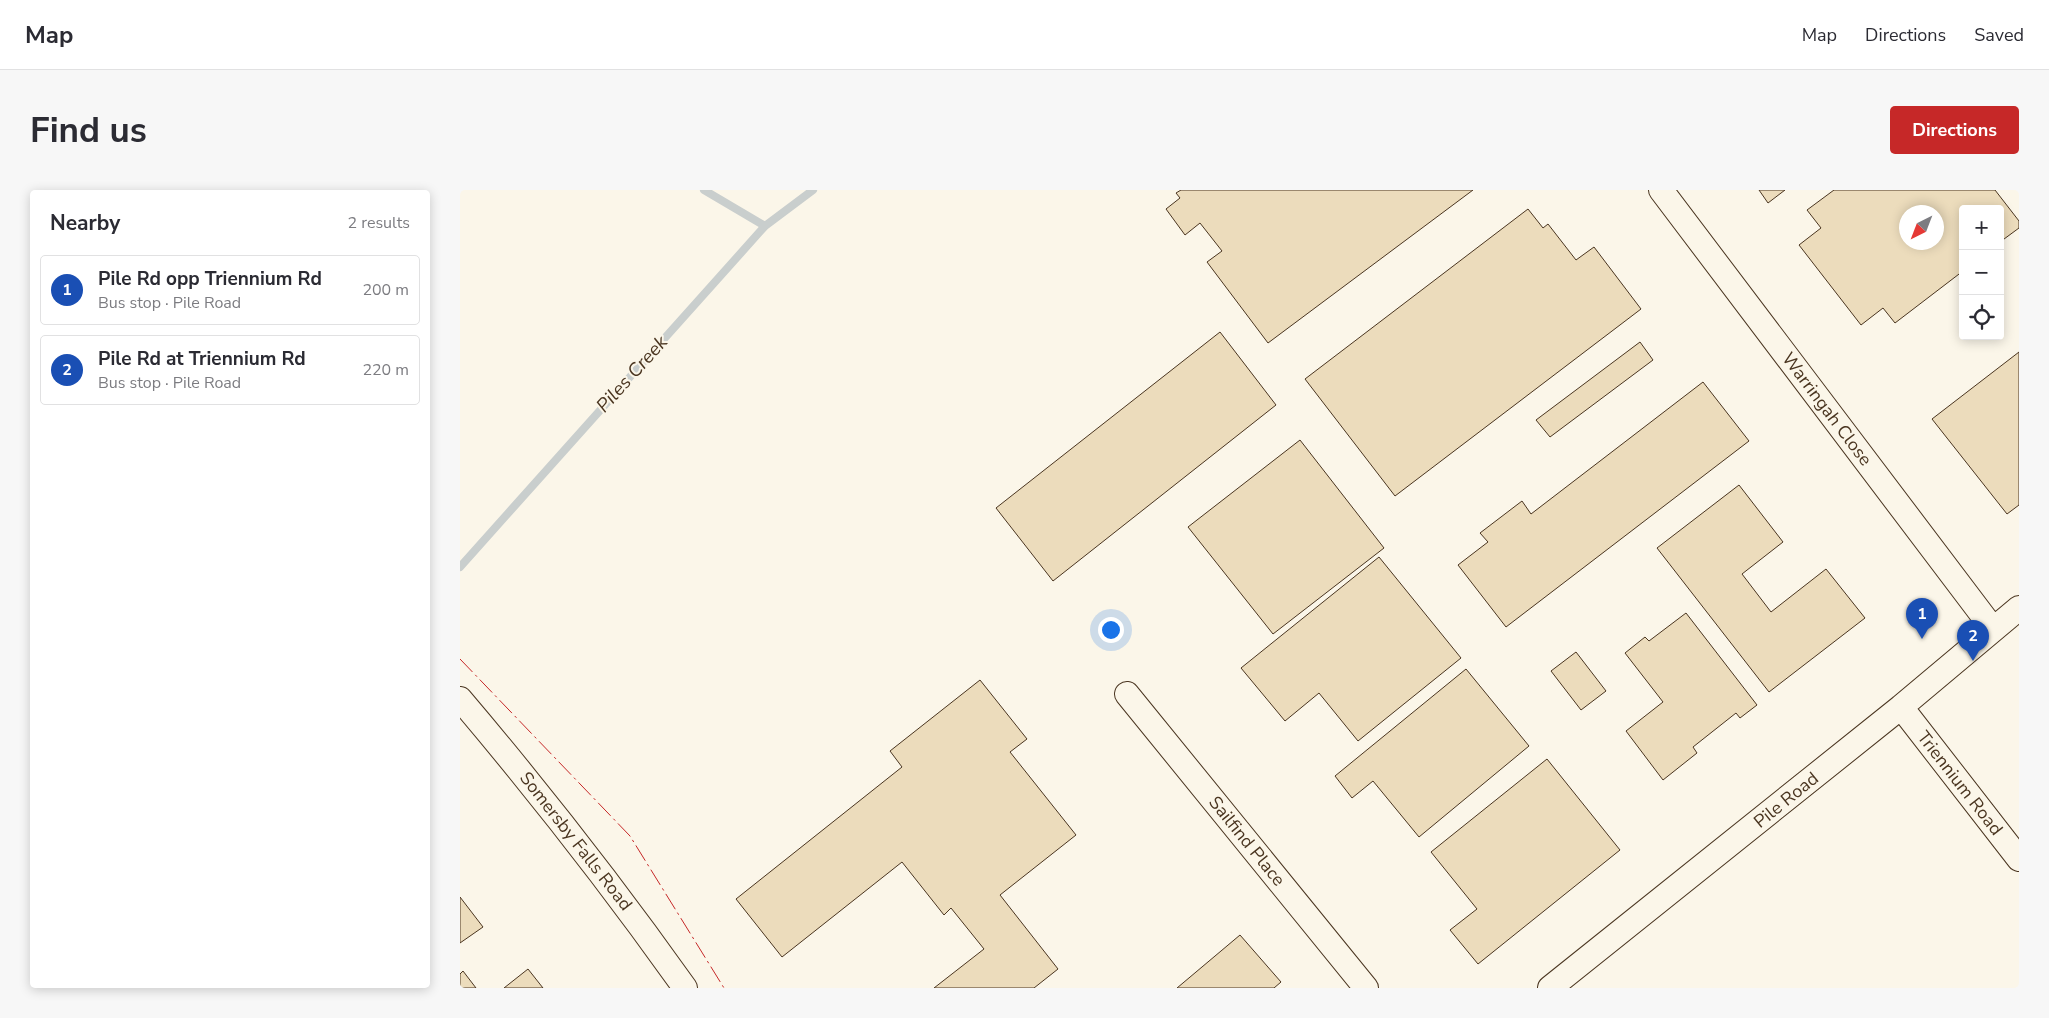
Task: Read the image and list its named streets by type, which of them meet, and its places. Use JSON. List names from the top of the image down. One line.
{"streets":{"street":["Warringah Close","Triennium Road","Pile Road","Somersby Falls Road","Sailfind Place"]},"crossings":[["Warringah Close","Pile Road"],["Triennium Road","Pile Road"]],"water":["Piles Creek"],"north":"bottom left","page":{"header":"Map","nav":["Map","Directions","Saved"],"buttons":"Directions","title":"Find us","heading":["Nearby","2 results"],"map_buttons":["+","−"],"list":[{"mark":"1","name":"Pile Rd opp Triennium Rd","note":"Bus stop · Pile Road","value":"200 m"},{"mark":"2","name":"Pile Rd at Triennium Rd","note":"Bus stop · Pile Road","value":"220 m"}],"pins":["1","2"]}}
